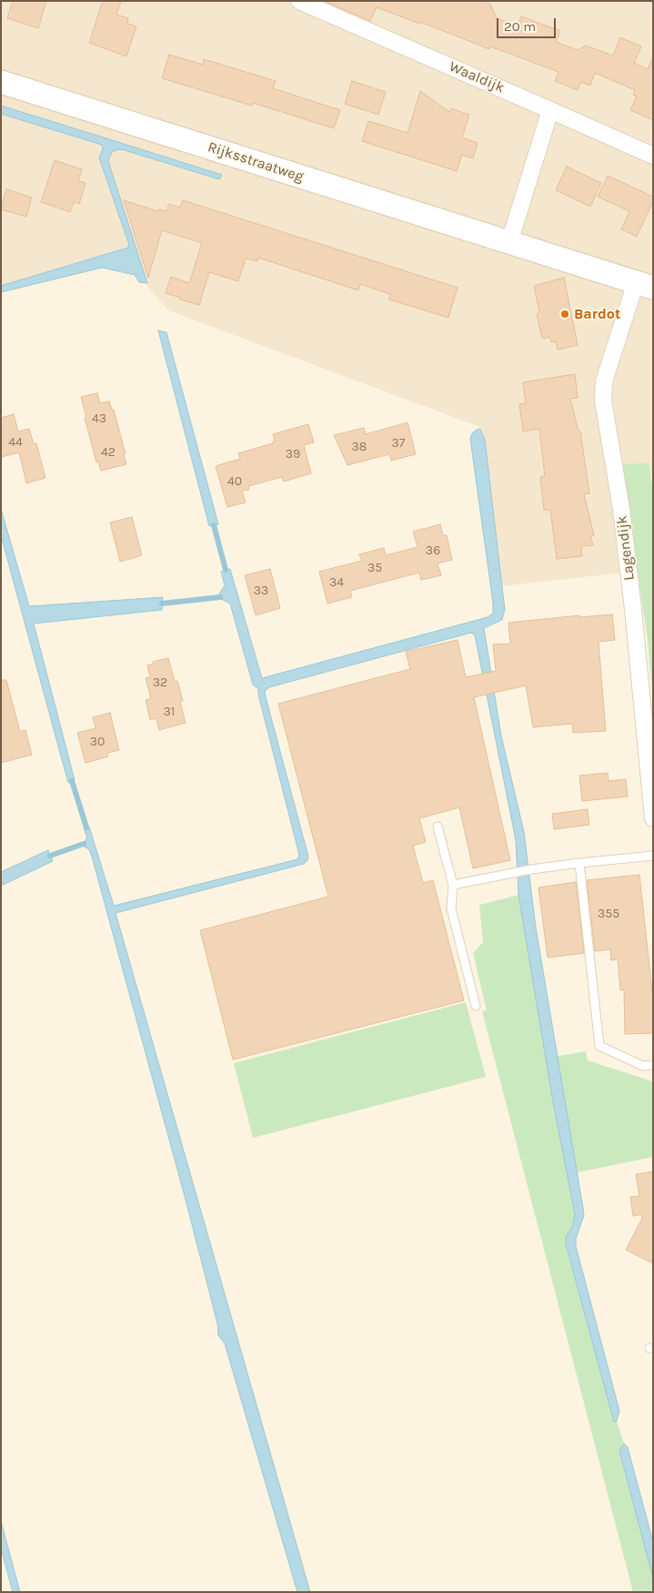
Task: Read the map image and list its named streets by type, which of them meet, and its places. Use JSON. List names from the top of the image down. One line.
{"streets":{"street":["Waaldijk","Rijksstraatweg","Lagendijk"]},"crossings":[["Rijksstraatweg","Lagendijk"]],"places":["Bardot"],"house_numbers":["43","44","37","38","42","39","40","36","35","34","33","32","31","30","355"],"scale_bar":"20 m"}
